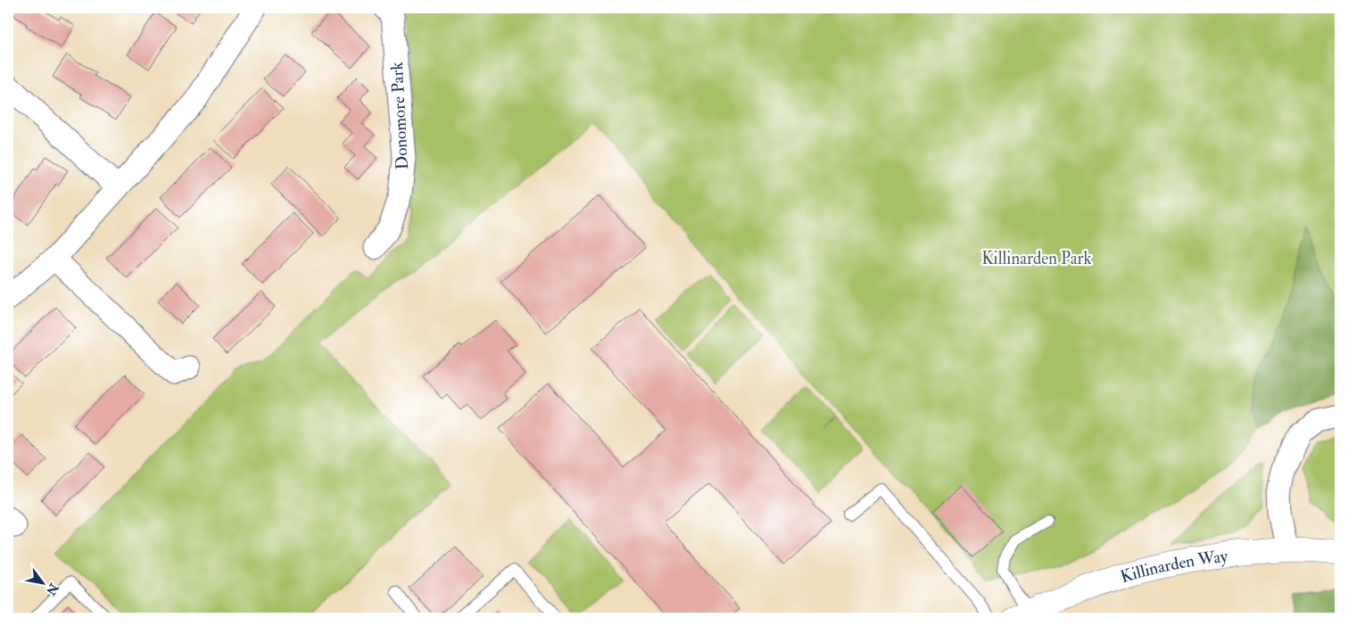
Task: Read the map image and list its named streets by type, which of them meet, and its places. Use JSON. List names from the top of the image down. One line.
{"streets":{"street":["Donomore Park","Killinarden Way"]},"parks":["Killinarden Park"],"north":"bottom right"}
